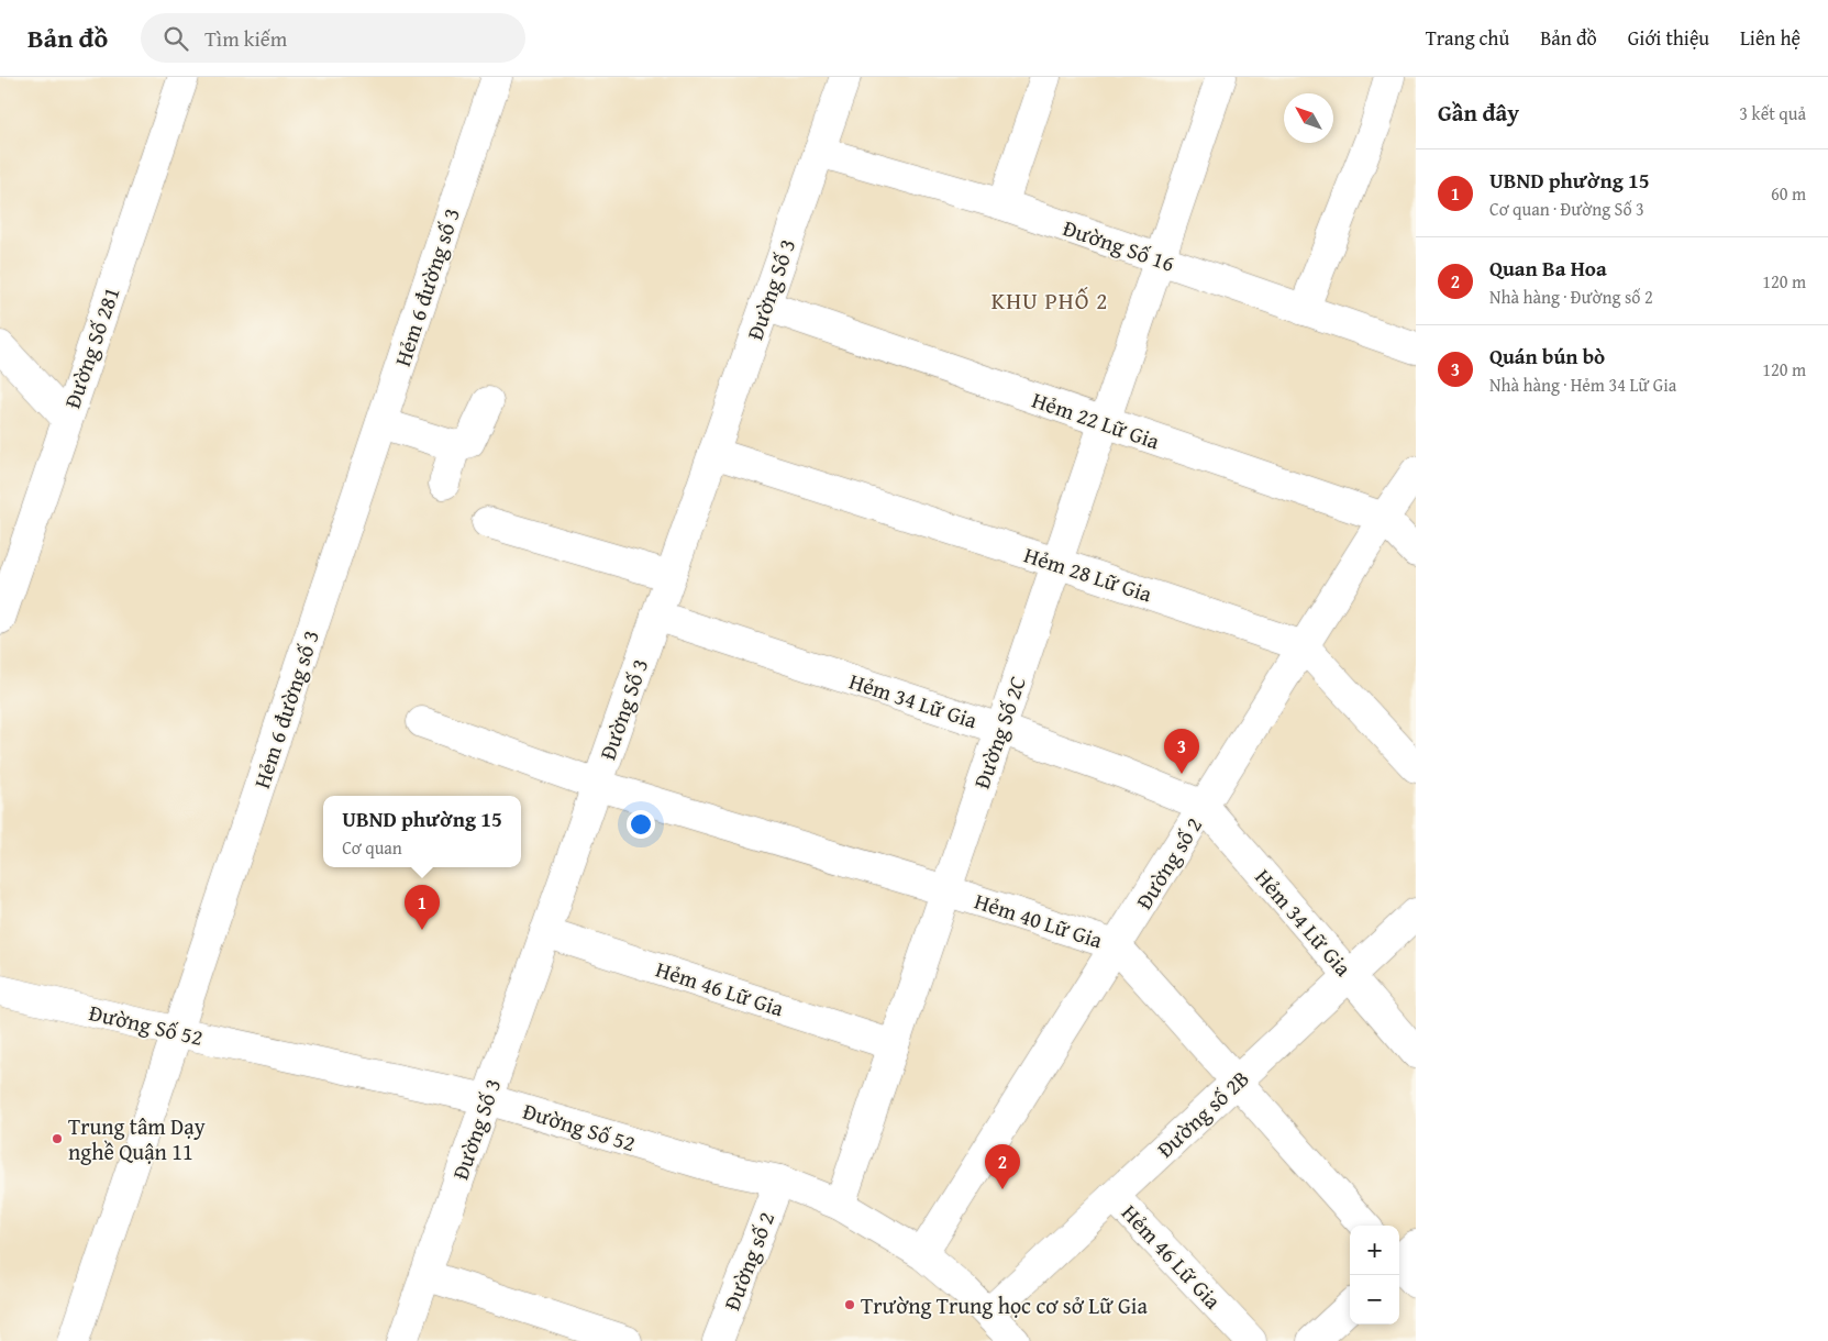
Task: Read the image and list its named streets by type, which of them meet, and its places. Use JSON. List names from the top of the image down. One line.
{"streets":{"street":["Đường Số 16","Hẻm 6 đường số 3","Đường Số 3","Đường Số 281","Hẻm 22 Lữ Gia","Hẻm 28 Lữ Gia","Hẻm 34 Lữ Gia","Đường Số 2C","Đường số 2","Hẻm 40 Lữ Gia","Hẻm 46 Lữ Gia","Đường Số 52","Đường số 2B"]},"crossings":[["Đường Số 16","Đường Số 3"],["Đường Số 16","Đường Số 2C"],["Hẻm 6 đường số 3","Đường Số 52"],["Đường Số 3","Hẻm 22 Lữ Gia"],["Đường Số 3","Hẻm 28 Lữ Gia"],["Đường Số 3","Hẻm 34 Lữ Gia"],["Đường Số 3","Hẻm 40 Lữ Gia"],["Đường Số 3","Hẻm 46 Lữ Gia"],["Đường Số 3","Đường Số 52"],["Hẻm 22 Lữ Gia","Đường Số 2C"],["Hẻm 22 Lữ Gia","Đường số 2"],["Hẻm 28 Lữ Gia","Đường Số 2C"],["Hẻm 28 Lữ Gia","Đường số 2"],["Hẻm 34 Lữ Gia","Đường Số 2C"],["Hẻm 34 Lữ Gia","Đường số 2"],["Hẻm 34 Lữ Gia","Đường số 2B"],["Đường Số 2C","Hẻm 40 Lữ Gia"],["Đường Số 2C","Hẻm 46 Lữ Gia"],["Đường Số 2C","Đường Số 52"],["Đường số 2","Hẻm 40 Lữ Gia"],["Đường số 2","Đường Số 52"],["Hẻm 40 Lữ Gia","Đường số 2B"],["Hẻm 46 Lữ Gia","Đường số 2B"],["Đường Số 52","Đường số 2B"]],"districts":["KHU PHỐ 2"],"places":["Trung tâm Dạy nghề Quận 11","Trường Trung học cơ sở Lữ Gia"],"north":"top left","page":{"header":"Bản đồ","search":"Tìm kiếm","nav":["Trang chủ","Bản đồ","Giới thiệu","Liên hệ"],"heading":["Gần đây","3 kết quả"],"list":[{"mark":"1","name":"UBND phường 15","note":"Cơ quan · Đường Số 3","value":"60 m"},{"mark":"2","name":"Quan Ba Hoa","note":"Nhà hàng · Đường số 2","value":"120 m"},{"mark":"3","name":"Quán bún bò","note":"Nhà hàng · Hẻm 34 Lữ Gia","value":"120 m"}],"pins":["3","1","2"],"popup":["UBND phường 15","Cơ quan"],"map_buttons":["+","−"]}}
